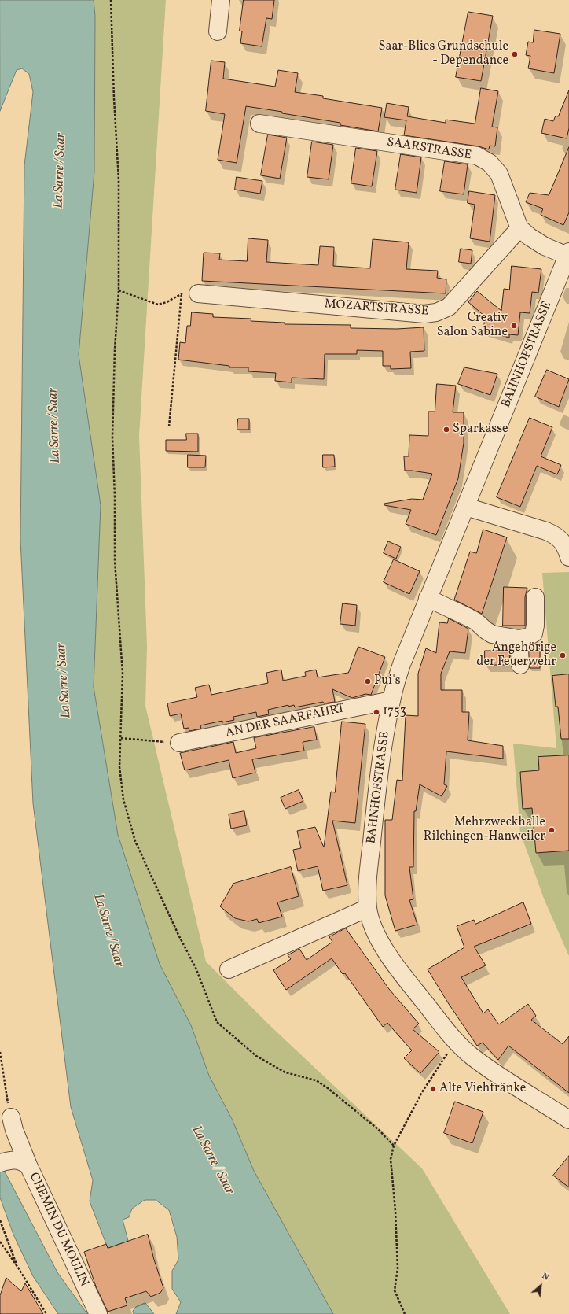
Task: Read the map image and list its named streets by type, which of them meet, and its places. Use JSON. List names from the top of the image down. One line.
{"streets":{"street":["SAARSTRASSE","MOZARTSTRASSE","BAHNHOFSTRASSE","AN DER SAARFAHRT","CHEMIN DU MOULIN"]},"crossings":[["SAARSTRASSE","MOZARTSTRASSE"],["BAHNHOFSTRASSE","AN DER SAARFAHRT"]],"water":["La Sarre / Saar"],"places":["Saar-Blies Grundschule - Dependance","Creativ Salon Sabine","Sparkasse","Angehörige der Feuerwehr","Pui's","1753","Mehrzweckhalle Rilchingen-Hanweiler","Alte Viehtränke"],"north":"top right"}
